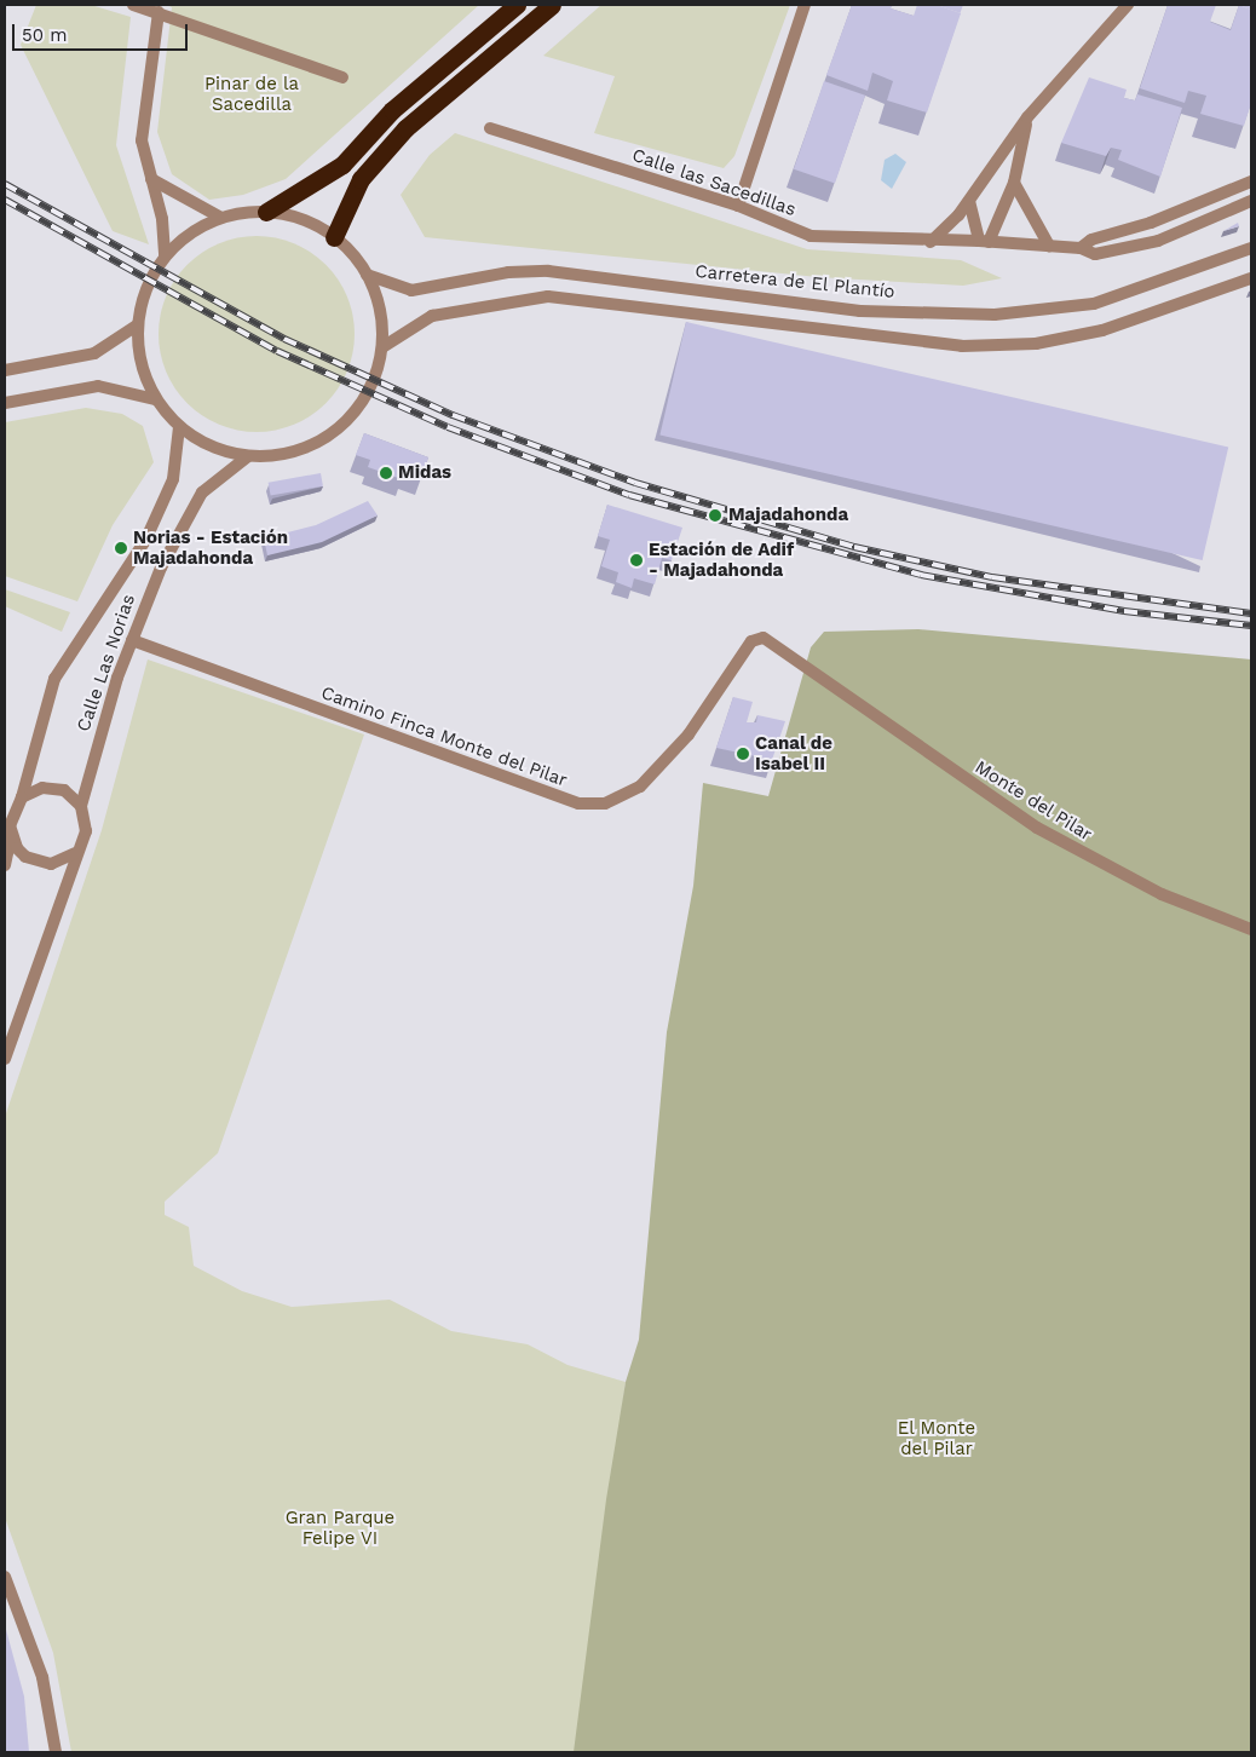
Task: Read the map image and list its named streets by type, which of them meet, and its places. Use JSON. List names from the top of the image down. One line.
{"streets":{"street":["Calle las Sacedillas","Carretera de El Plantío","Calle Las Norias","Camino Finca Monte del Pilar","Monte del Pilar"]},"crossings":[["Calle Las Norias","Camino Finca Monte del Pilar"],["Camino Finca Monte del Pilar","Monte del Pilar"]],"parks":["Pinar de la Sacedilla","El Monte del Pilar","Gran Parque Felipe VI"],"places":["Midas","Majadahonda","Norias - Estación Majadahonda","Estación de Adif - Majadahonda","Canal de Isabel II"],"scale_bar":"50 m"}
